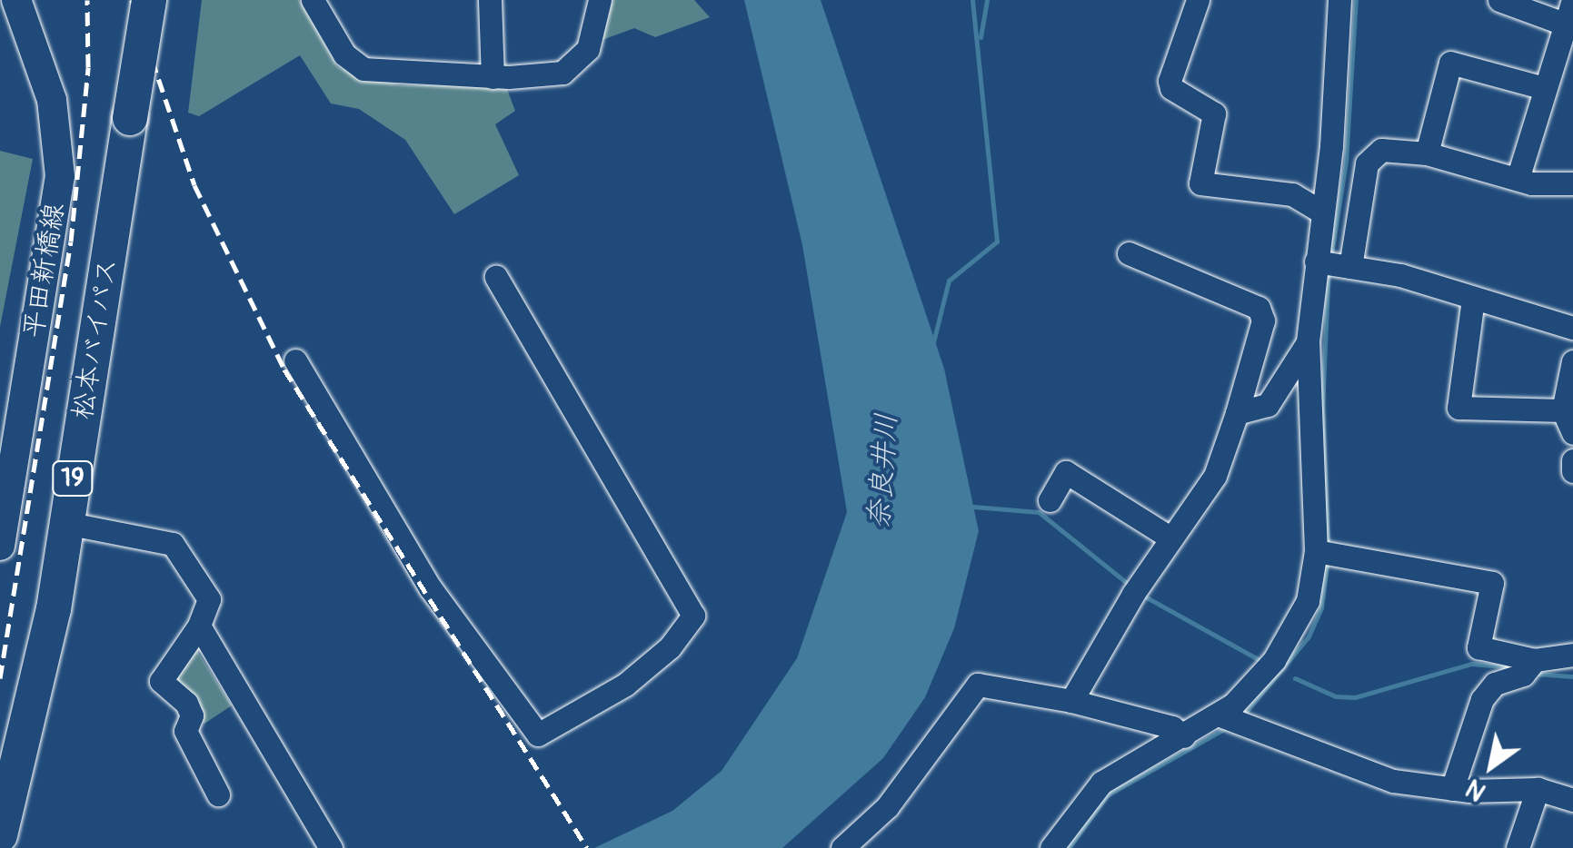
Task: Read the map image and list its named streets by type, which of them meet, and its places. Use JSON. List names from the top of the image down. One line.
{"streets":{"highway":["松本バイパス","19"],"main road":["平田新橋線"]},"water":["奈良井川"],"north":"bottom left"}
